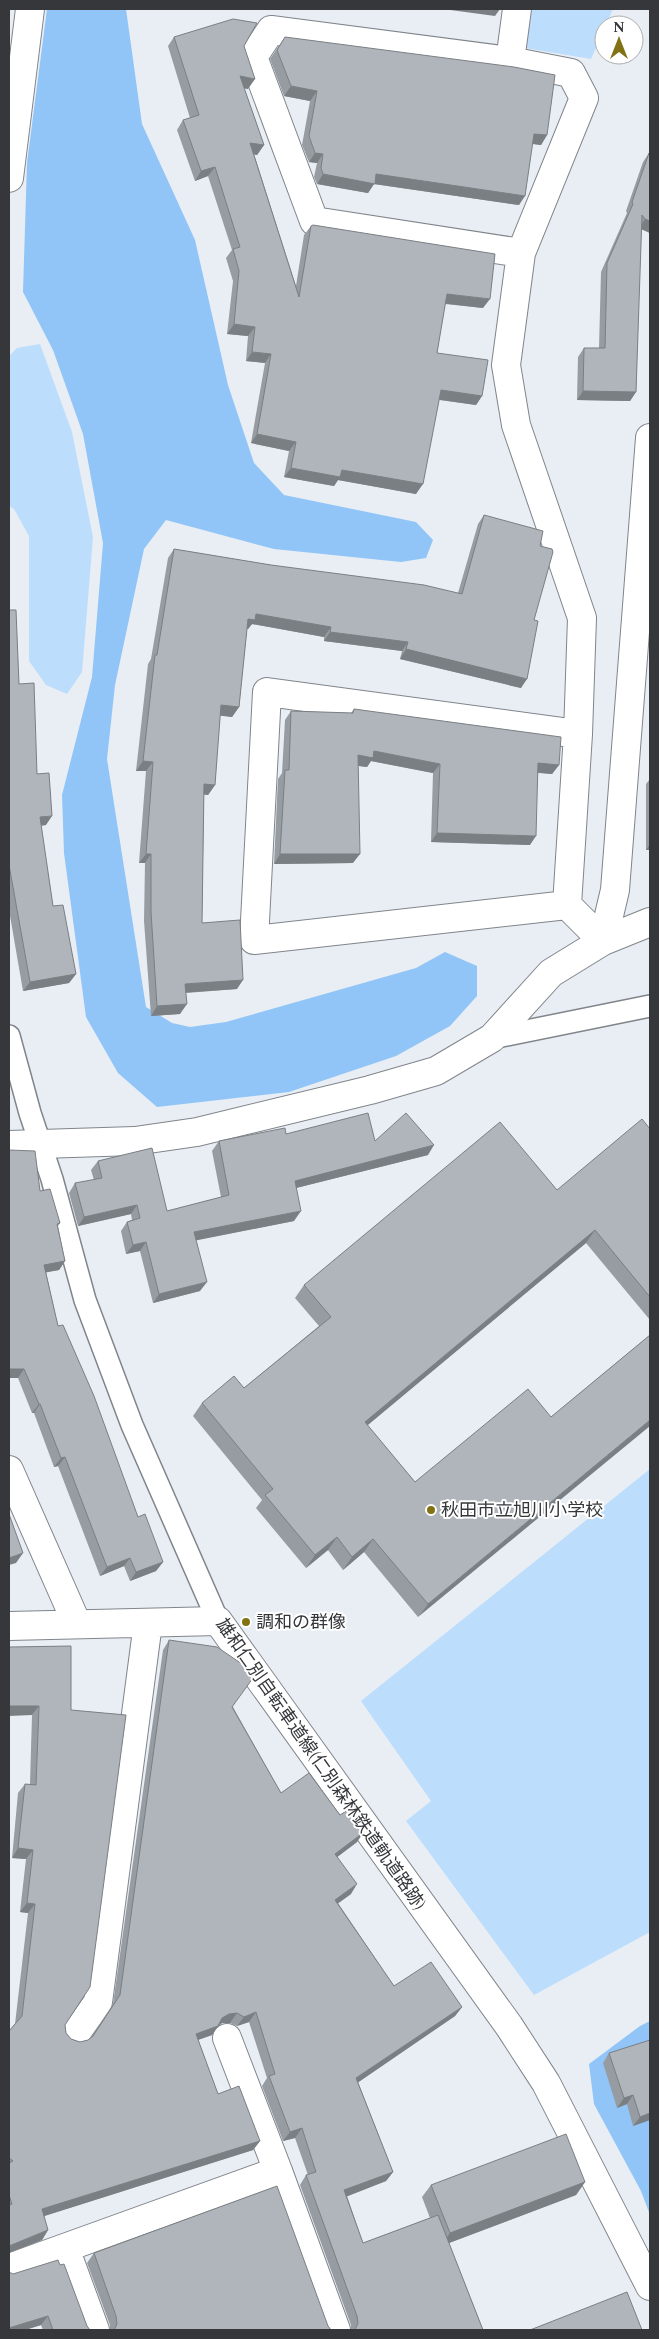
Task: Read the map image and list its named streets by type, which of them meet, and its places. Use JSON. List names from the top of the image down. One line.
{"streets":{"street":["雄和仁別自転車道線(仁別森林鉄道軌道路跡)"]},"places":["秋田市立旭川小学校","調和の群像"],"north":"top"}
